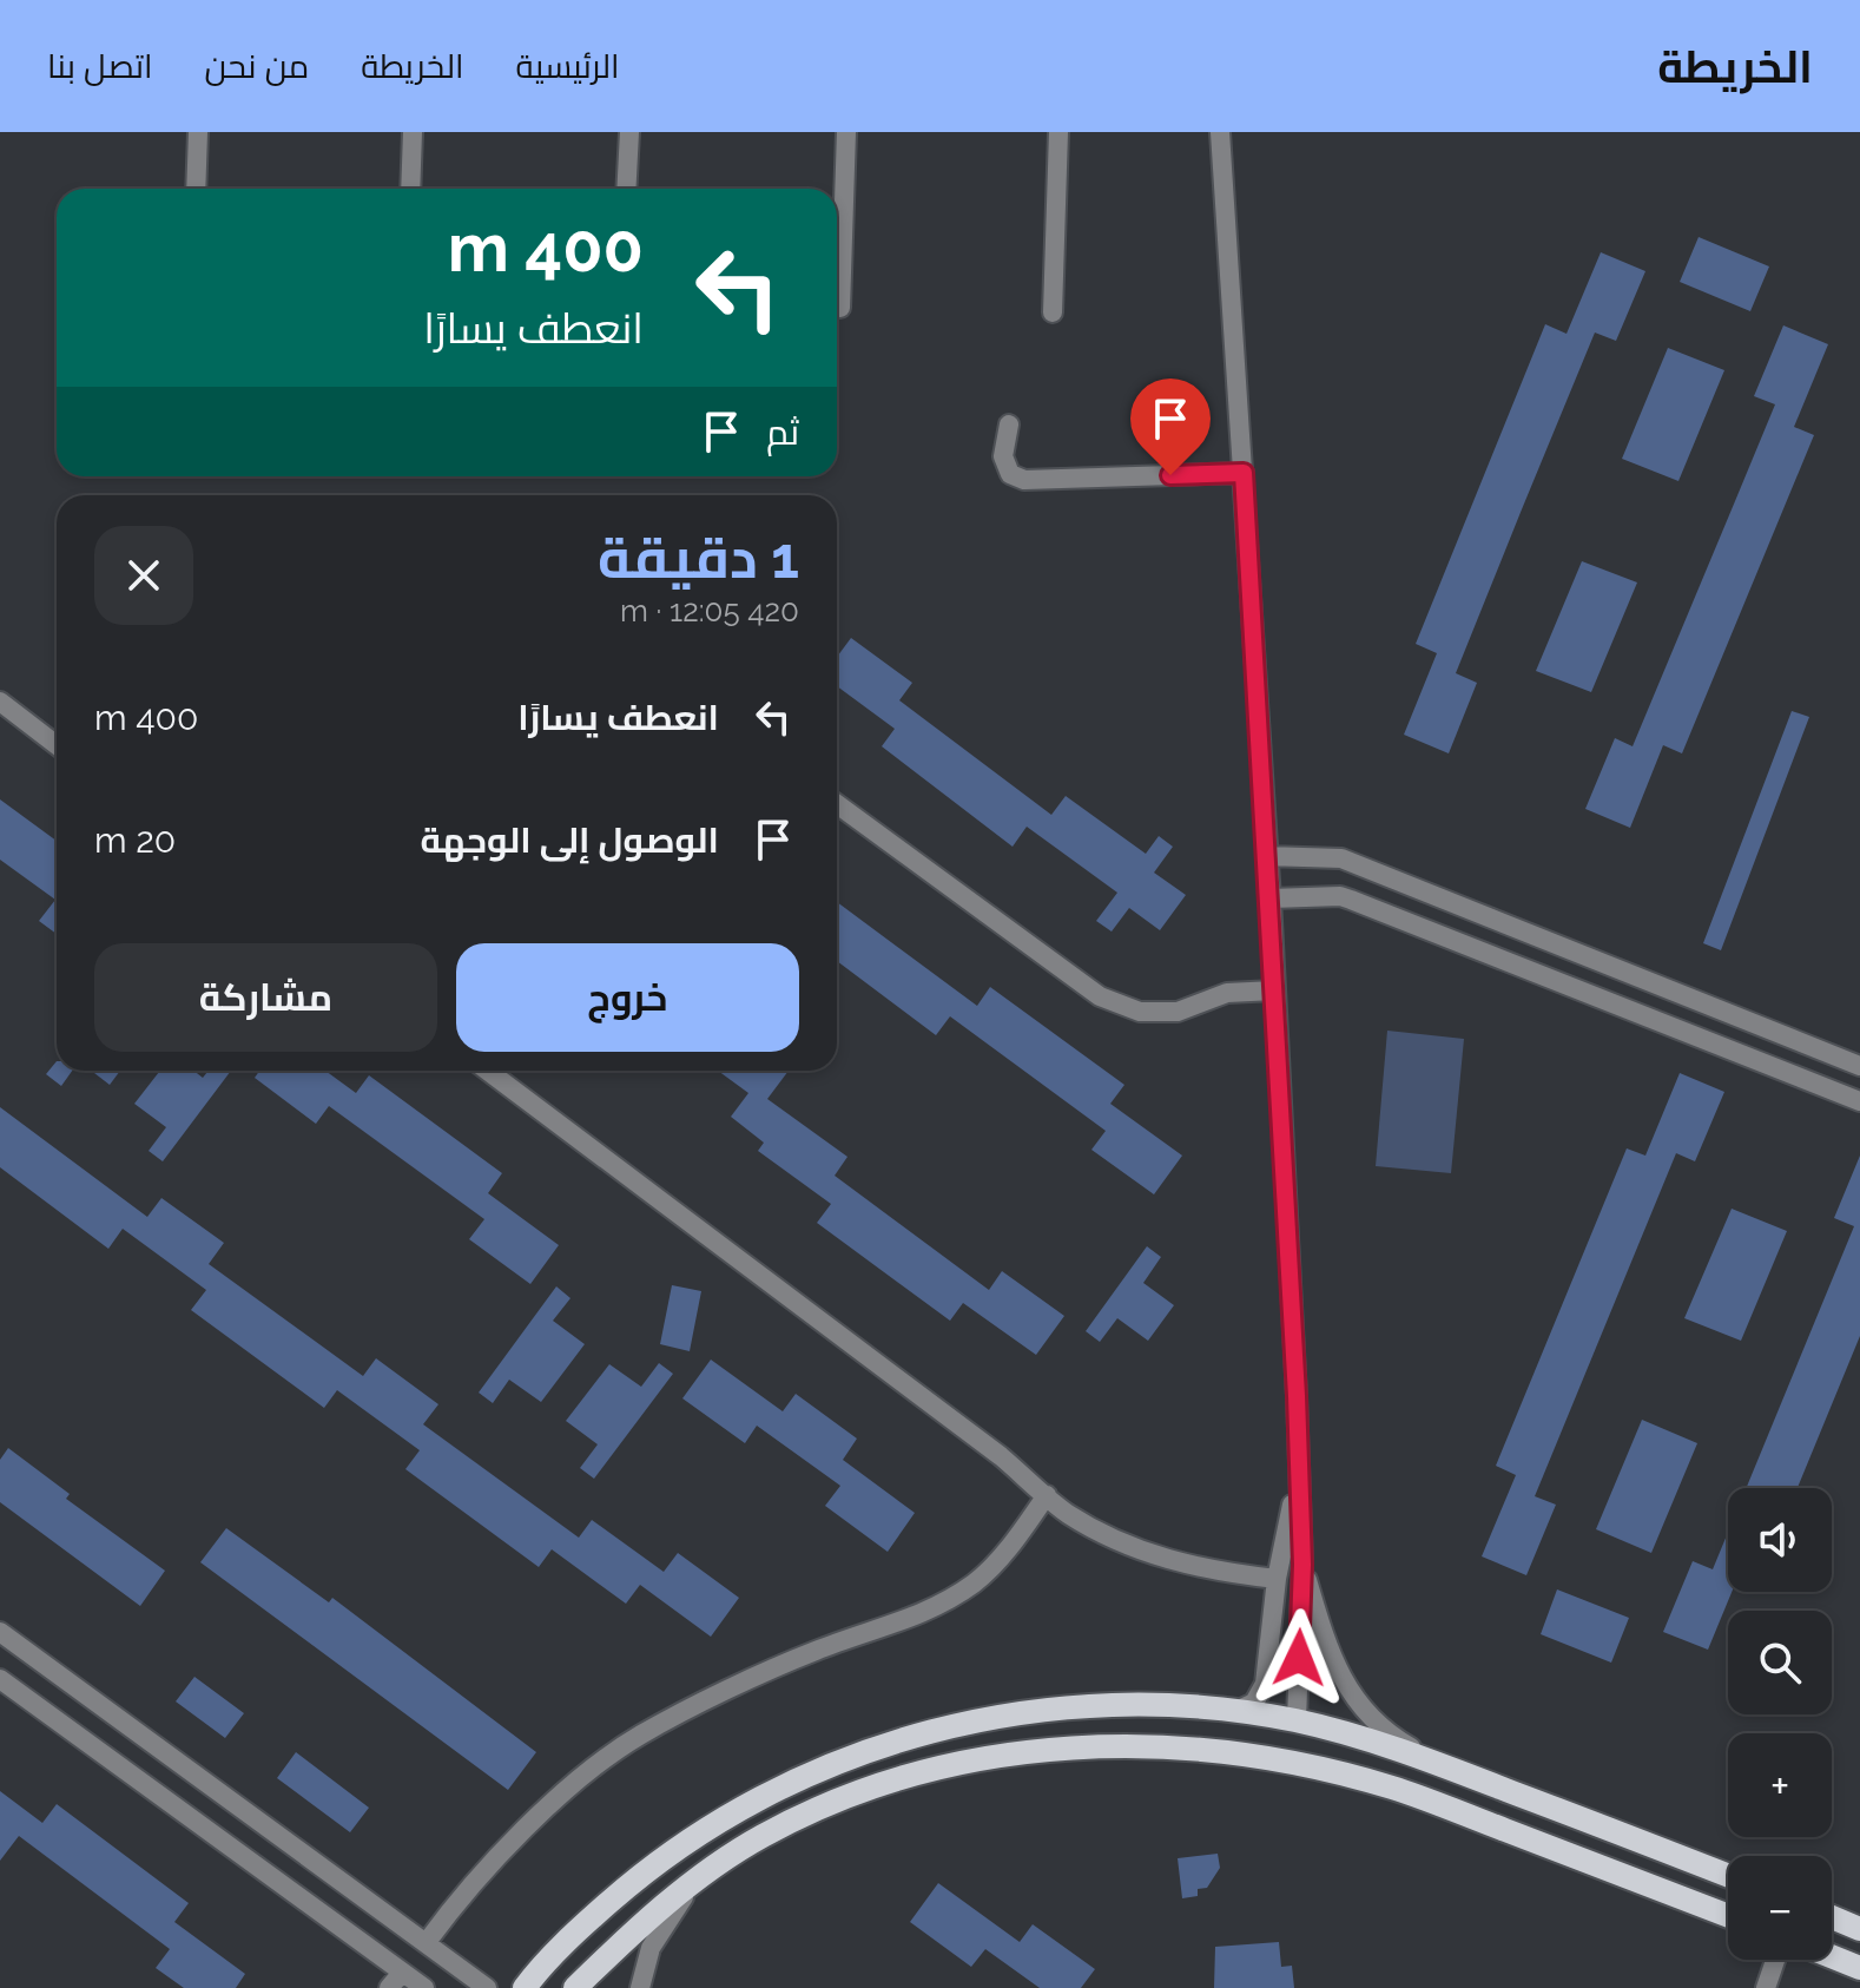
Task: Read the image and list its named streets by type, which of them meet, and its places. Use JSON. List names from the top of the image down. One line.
{"page":{"header":"الخريطة","nav":["الرئيسية","الخريطة","من نحن","اتصل بنا"],"turn":["400 m","انعطف يسارًا"],"then":"ثم","heading":["1 دقيقة","420 m · 12:05"],"list":[{"name":"انعطف يسارًا","value":"400 m"},{"name":"الوصول إلى الوجهة","value":"20 m"}],"buttons":["خروج","مشاركة"],"map_buttons":["+","−"]}}
